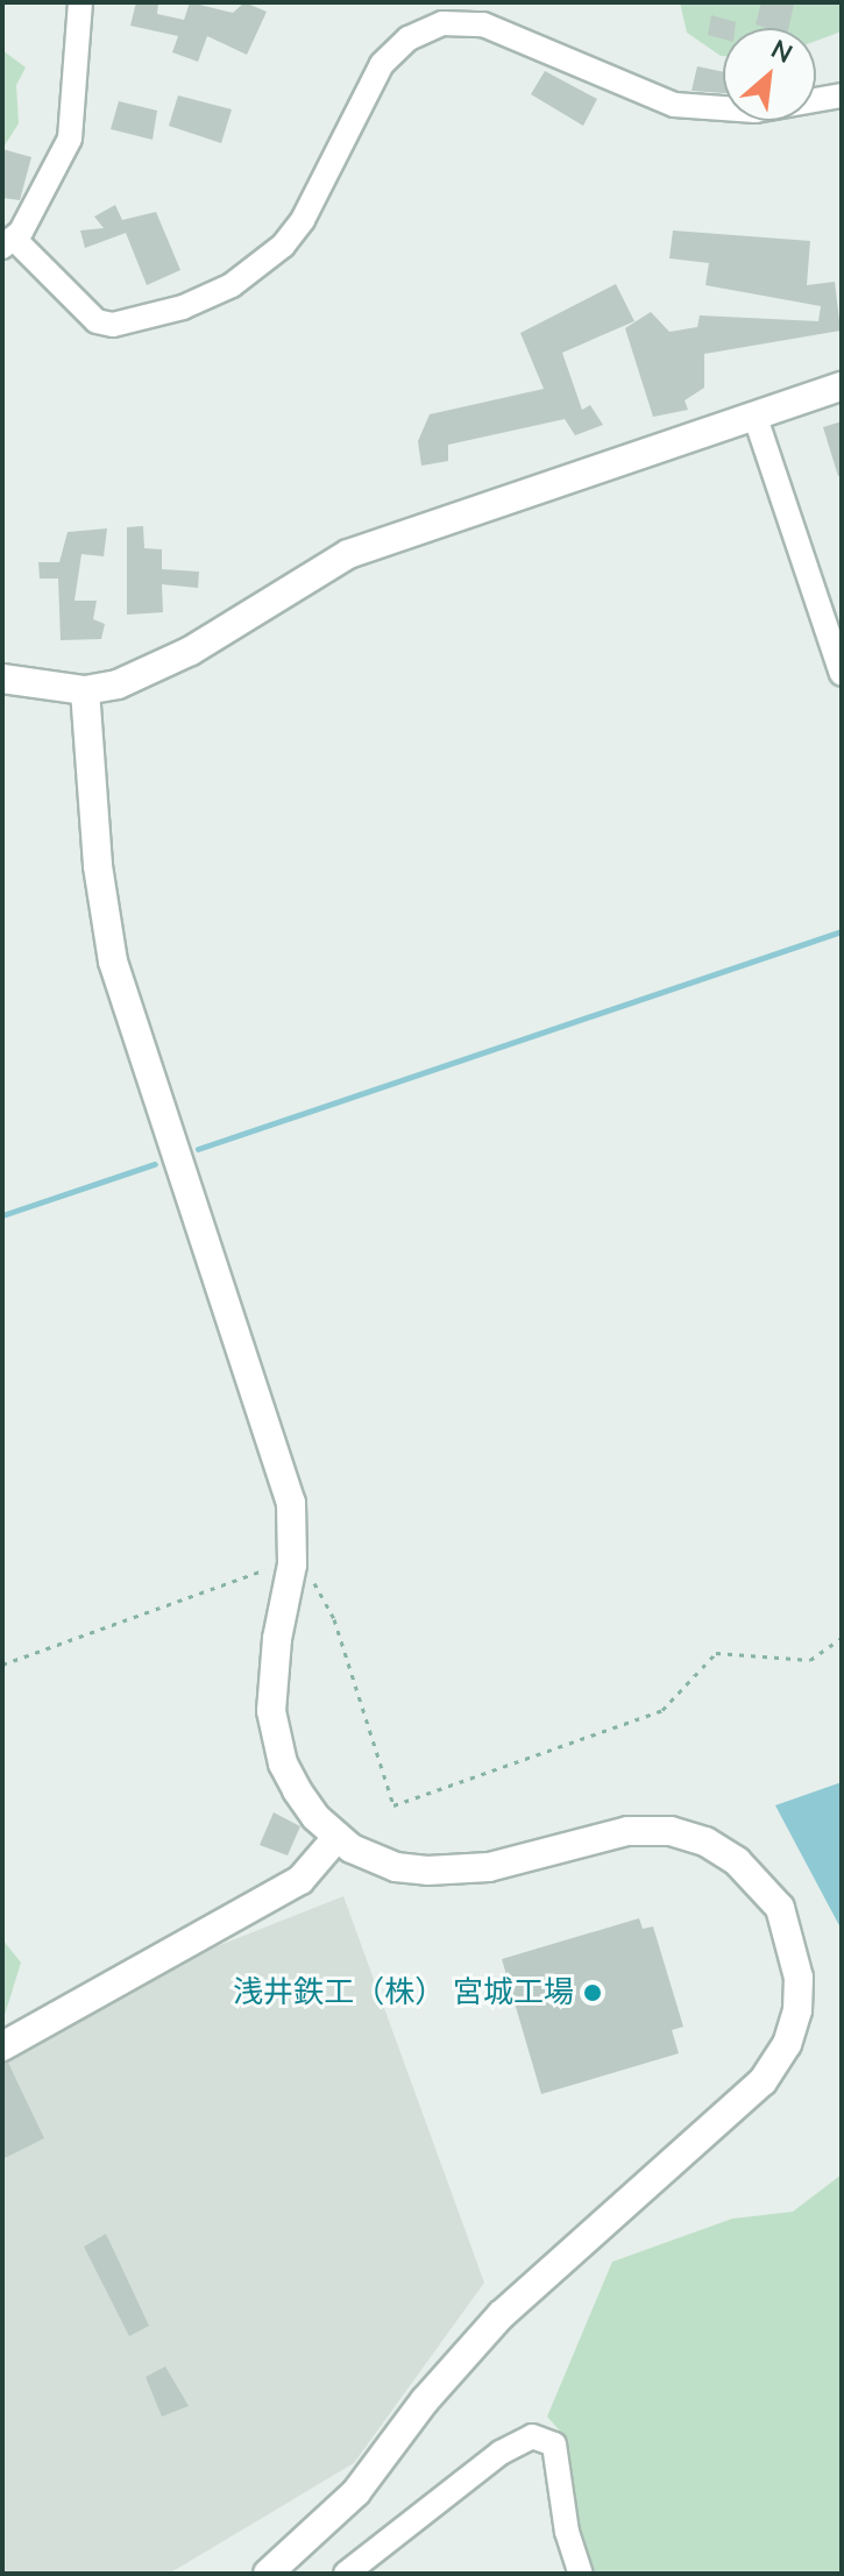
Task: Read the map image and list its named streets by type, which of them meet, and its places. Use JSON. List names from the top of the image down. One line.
{"places":["浅井鉄工（株） 宮城工場"],"north":"top right"}
